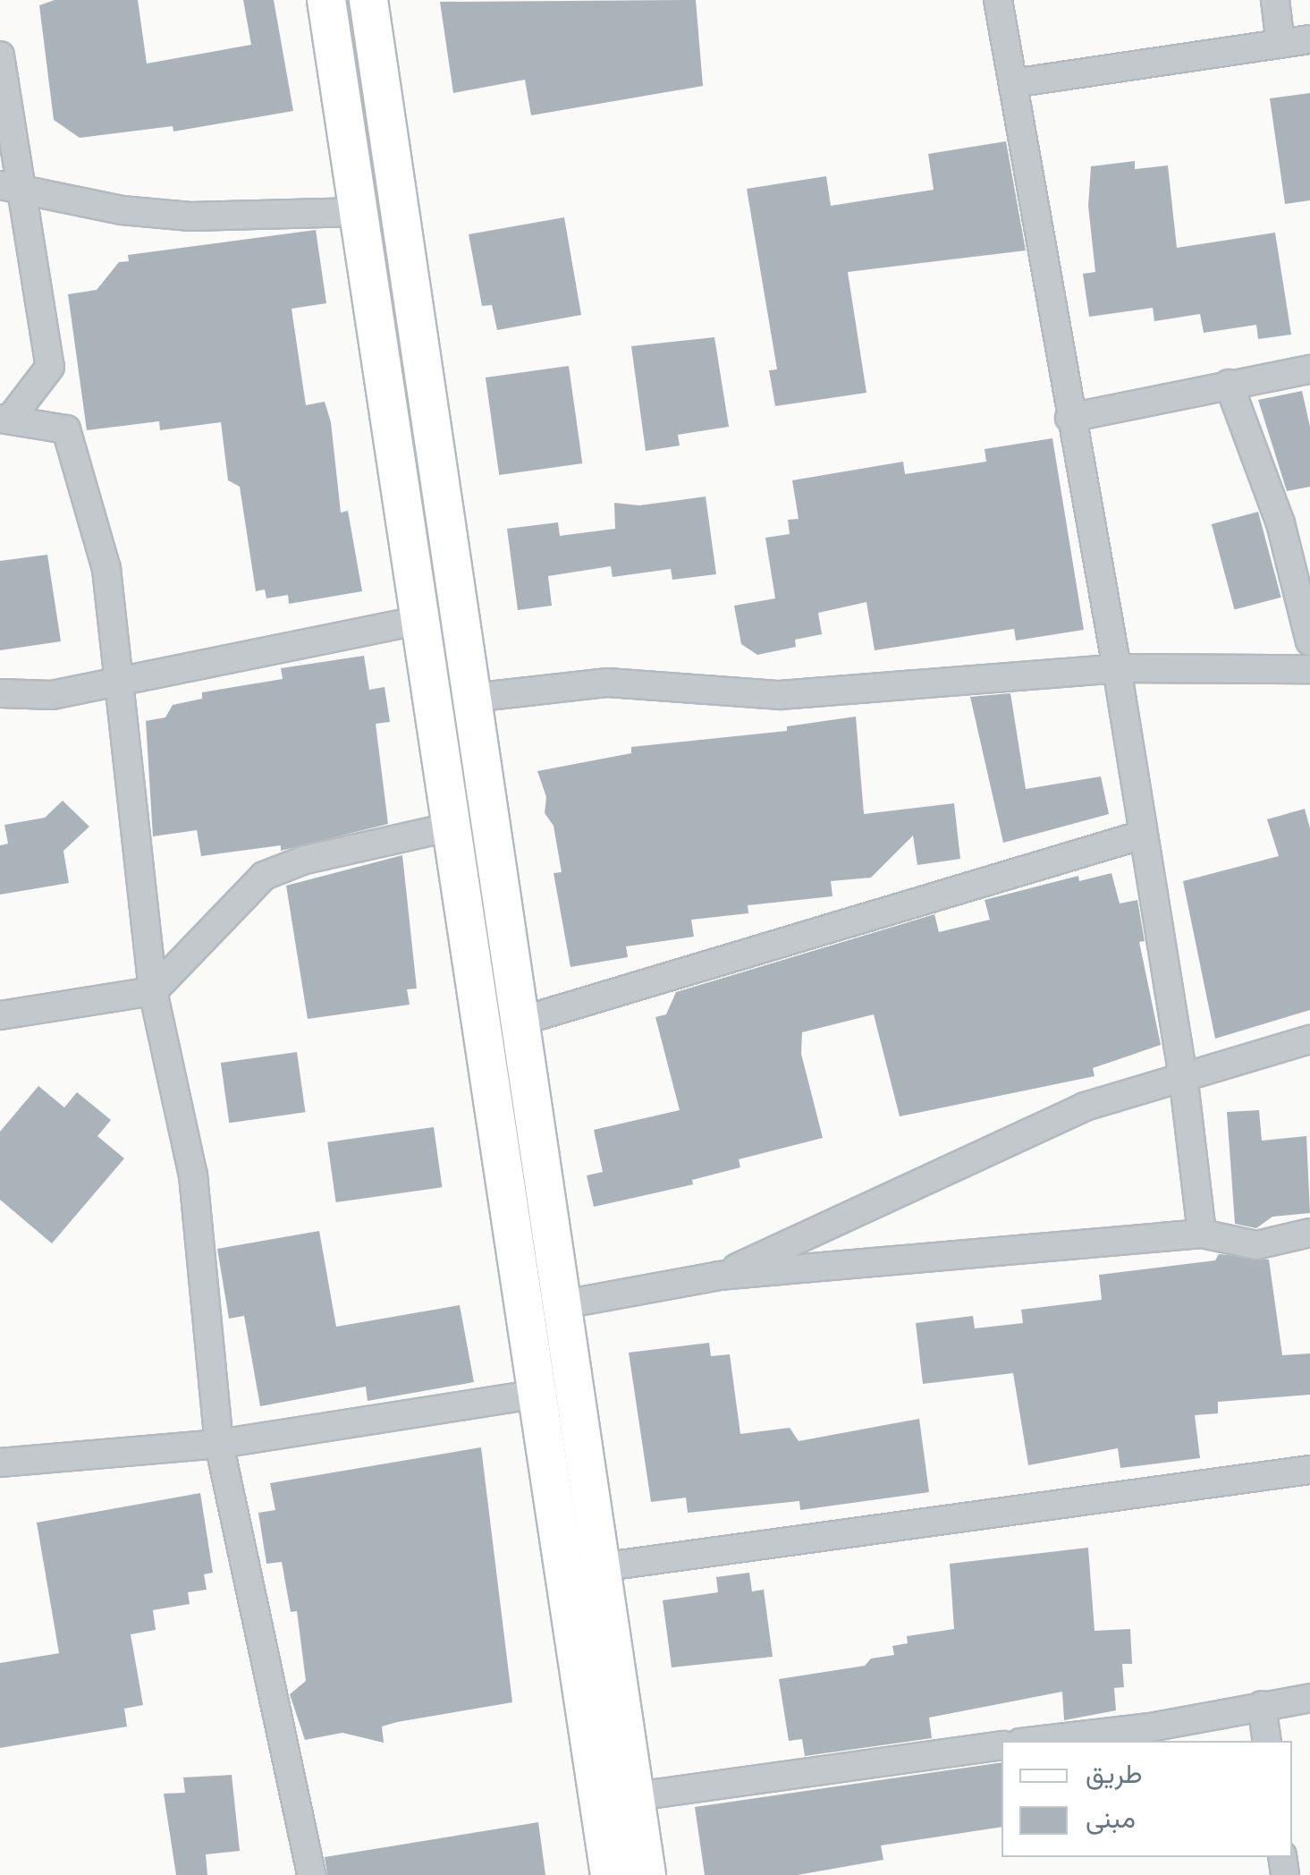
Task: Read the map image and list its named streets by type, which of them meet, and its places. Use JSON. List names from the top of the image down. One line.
{"legend":["طريق","مبنى"]}
